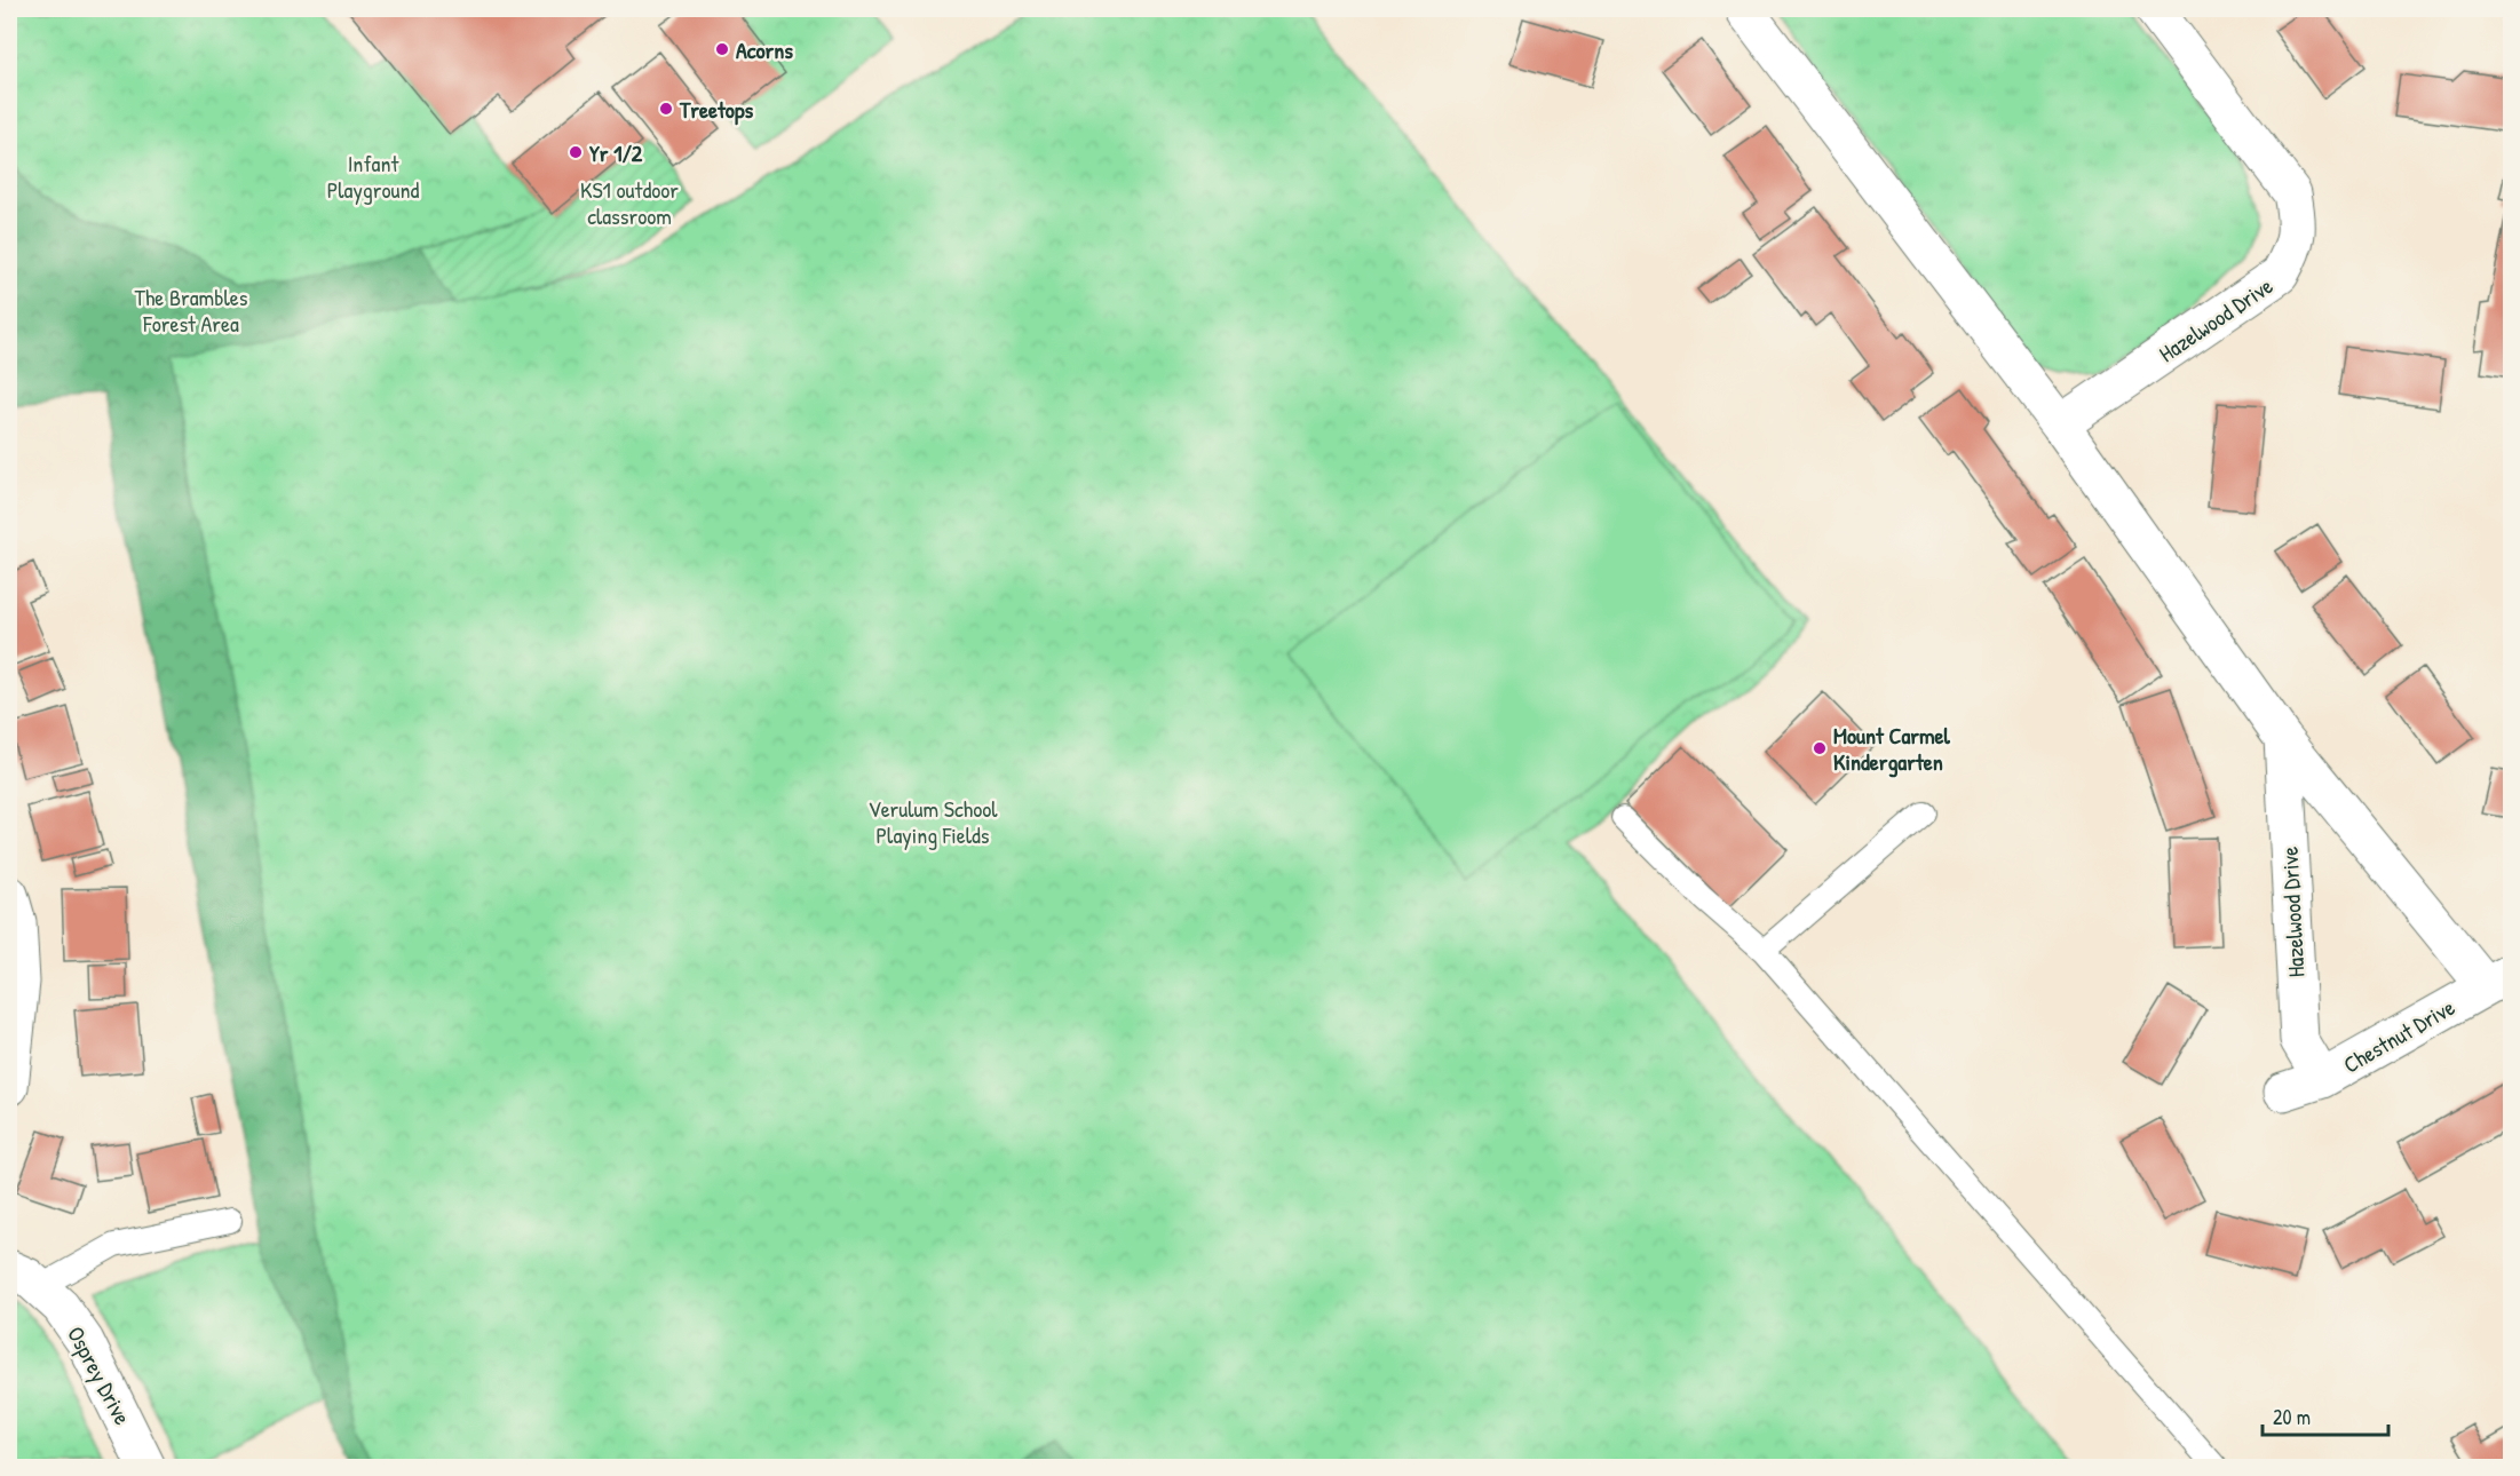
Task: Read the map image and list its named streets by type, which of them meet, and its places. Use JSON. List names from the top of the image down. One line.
{"streets":{"street":["Hazelwood Drive","Chestnut Drive","Osprey Drive"]},"crossings":[["Hazelwood Drive","Chestnut Drive"]],"parks":["Infant Playground","KS1 outdoor classroom","The Brambles Forest Area","Verulum School Playing Fields"],"places":["Acorns","Treetops","Yr 1/2","Mount Carmel Kindergarten"],"scale_bar":"20 m"}
